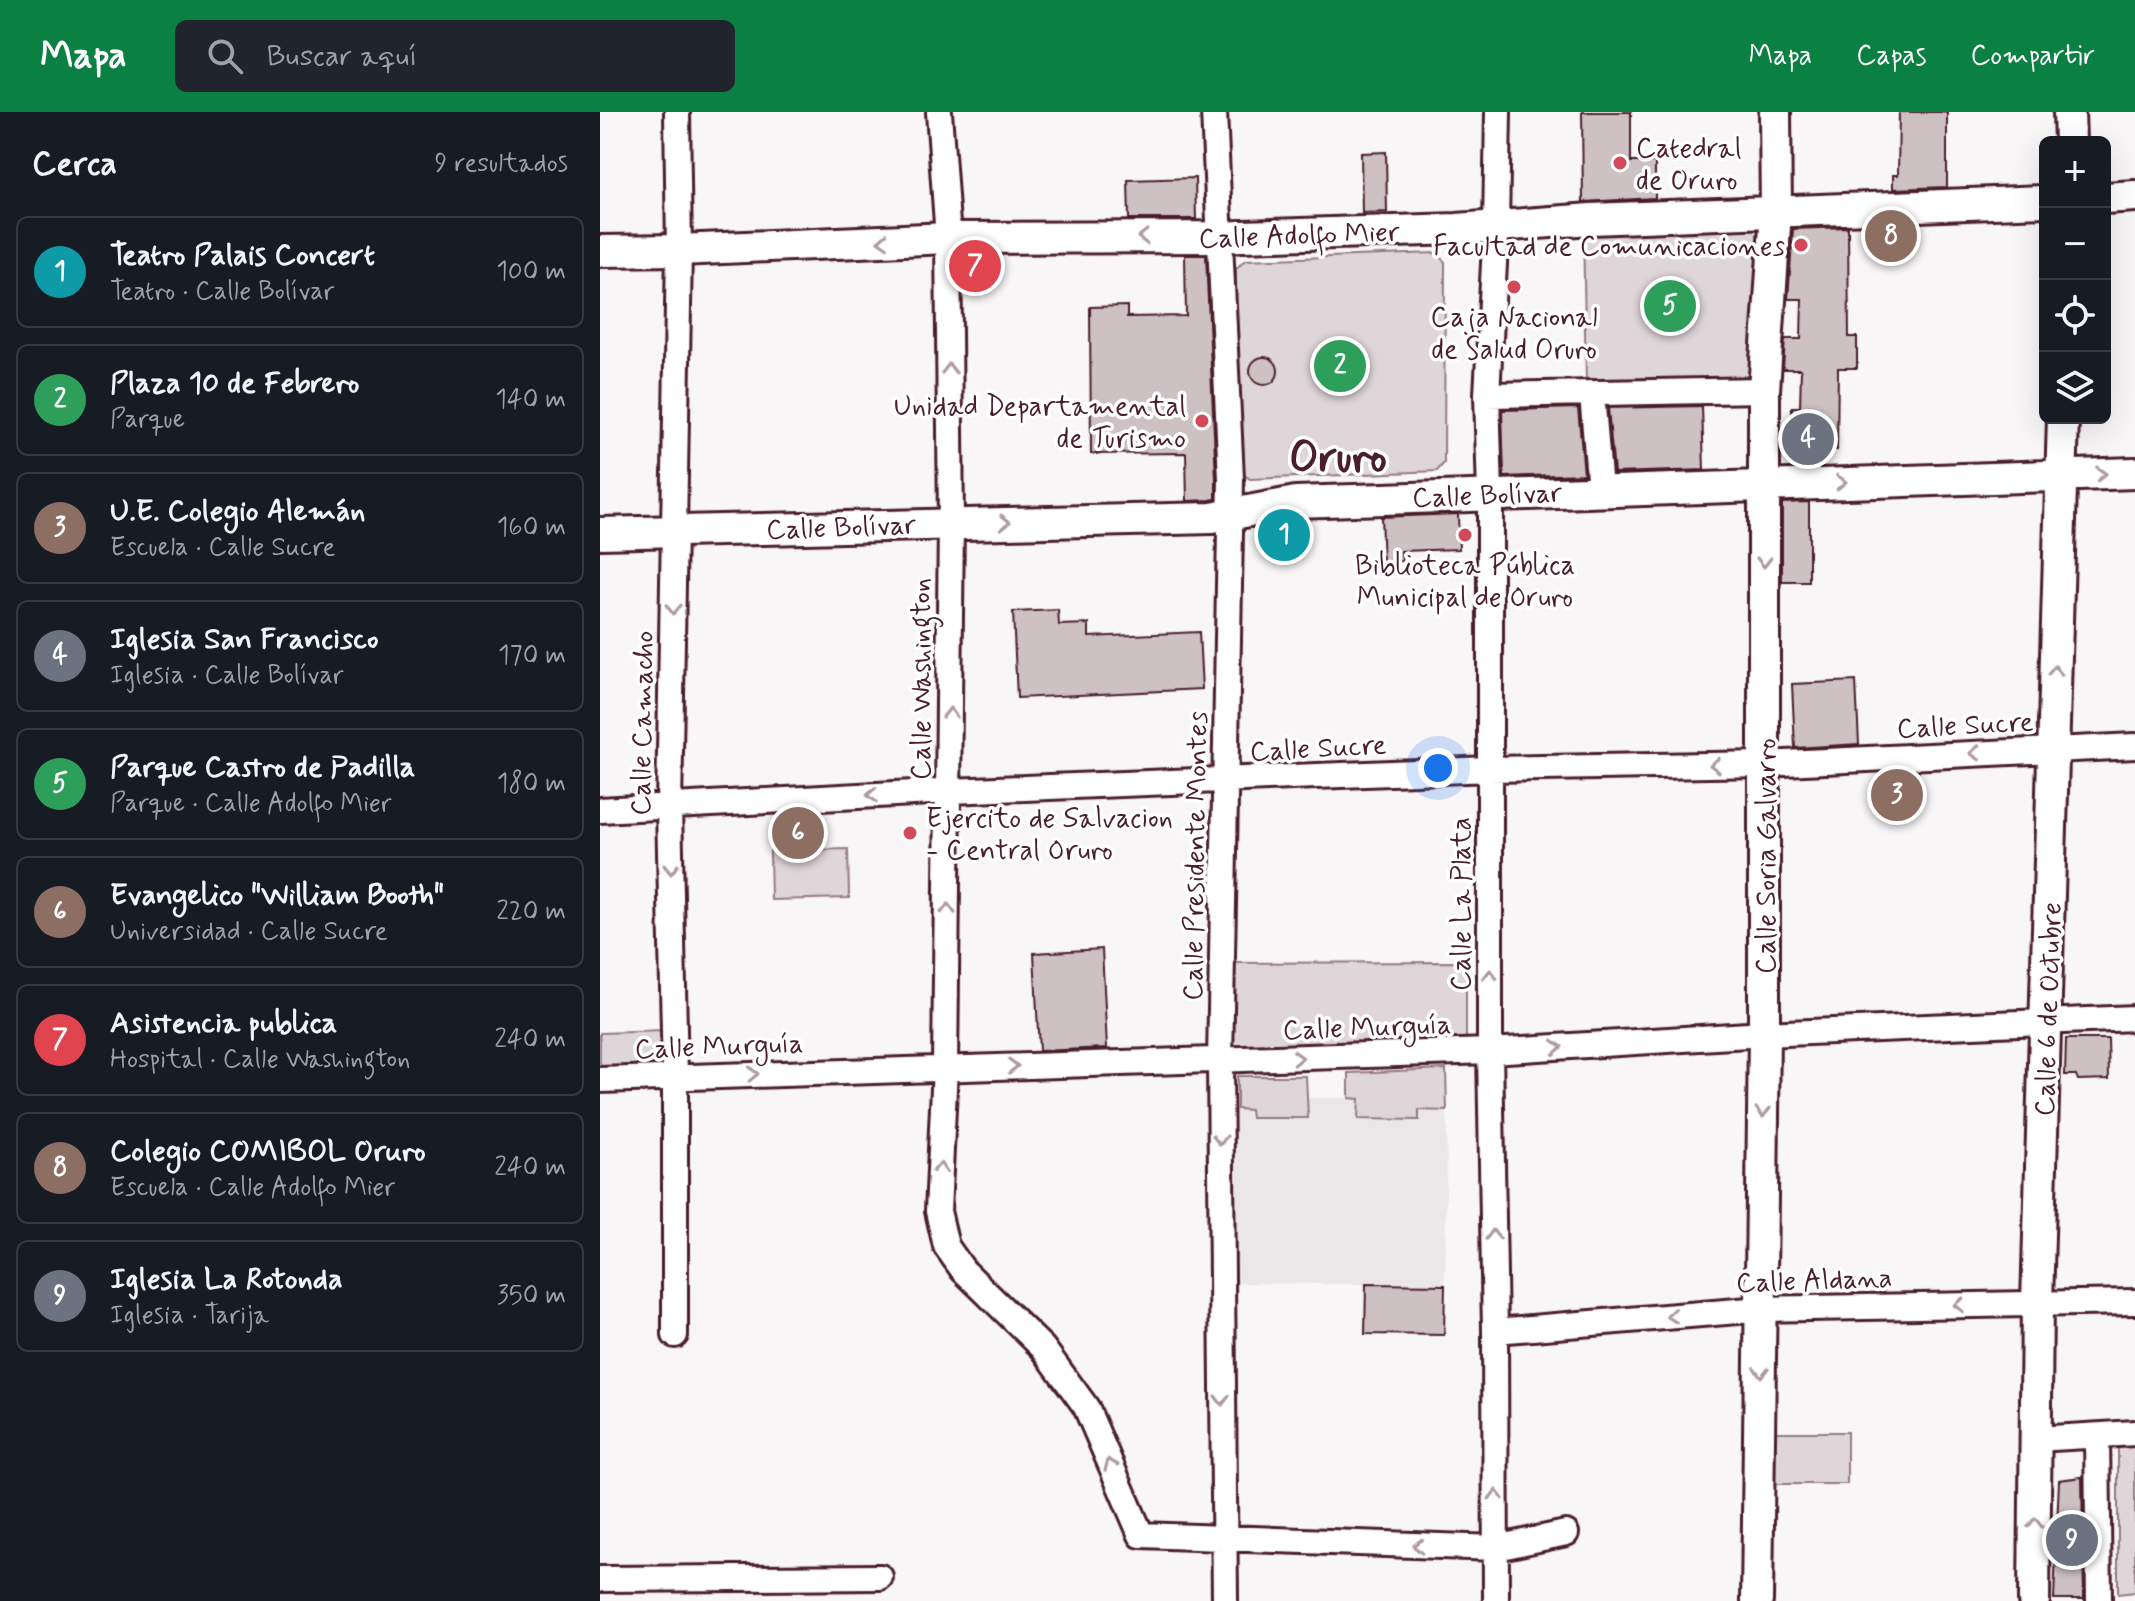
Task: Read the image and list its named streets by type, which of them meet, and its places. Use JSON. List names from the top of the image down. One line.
{"streets":{"main road":["Calle Adolfo Mier","Calle Bolívar","Calle Soria Galvarro","Calle 6 de Octubre"],"street":["Calle Washington","Calle Camacho","Calle Sucre","Calle Presidente Montes","Calle La Plata","Calle Murguía","Calle Aldana"]},"crossings":[["Calle Adolfo Mier","Calle Washington"],["Calle Adolfo Mier","Calle Camacho"],["Calle Adolfo Mier","Calle Presidente Montes"],["Calle Adolfo Mier","Calle Soria Galvarro"],["Calle Adolfo Mier","Calle La Plata"],["Calle Bolívar","Calle Washington"],["Calle Bolívar","Calle Camacho"],["Calle Bolívar","Calle Presidente Montes"],["Calle Bolívar","Calle Soria Galvarro"],["Calle Bolívar","Calle La Plata"],["Calle Bolívar","Calle 6 de Octubre"],["Calle Washington","Calle Sucre"],["Calle Washington","Calle Presidente Montes"],["Calle Washington","Calle Murguía"],["Calle Camacho","Calle Sucre"],["Calle Camacho","Calle Murguía"],["Calle Sucre","Calle Presidente Montes"],["Calle Sucre","Calle Soria Galvarro"],["Calle Sucre","Calle La Plata"],["Calle Sucre","Calle 6 de Octubre"],["Calle Presidente Montes","Calle Murguía"],["Calle Soria Galvarro","Calle Murguía"],["Calle Soria Galvarro","Calle Aldana"],["Calle La Plata","Calle Murguía"],["Calle La Plata","Calle Aldana"],["Calle 6 de Octubre","Calle Murguía"],["Calle 6 de Octubre","Calle Aldana"]],"one_way":["Calle Adolfo Mier","Calle Bolívar","Calle Washington","Calle Camacho","Calle Sucre","Calle Soria Galvarro","Calle La Plata","Calle 6 de Octubre","Calle Murguía","Calle Aldana"],"districts":["Oruro"],"places":["Catedral de Oruro","Facultad de Comunicaciones","Caja Nacional de Salud Oruro","Unidad Departamental de Turismo","Biblioteca Pública Municipal de Oruro","Ejercito de Salvacion - Central Oruro"],"page":{"header":"Mapa","search":"Buscar aquí","nav":["Mapa","Capas","Compartir"],"heading":["Cerca","9 resultados"],"map_buttons":["+","−"],"pins":["8","7","5","2","4","1","3","6","9"],"list":[{"mark":"1","name":"Teatro Palais Concert","note":"Teatro · Calle Bolívar","value":"100 m"},{"mark":"2","name":"Plaza 10 de Febrero","note":"Parque","value":"140 m"},{"mark":"3","name":"U.E. Colegio Alemán","note":"Escuela · Calle Sucre","value":"160 m"},{"mark":"4","name":"Iglesia San Francisco","note":"Iglesia · Calle Bolívar","value":"170 m"},{"mark":"5","name":"Parque Castro de Padilla","note":"Parque · Calle Adolfo Mier","value":"180 m"},{"mark":"6","name":"Evangelico \"William Booth\"","note":"Universidad · Calle Sucre","value":"220 m"},{"mark":"7","name":"Asistencia publica","note":"Hospital · Calle Washington","value":"240 m"},{"mark":"8","name":"Colegio COMIBOL Oruro","note":"Escuela · Calle Adolfo Mier","value":"240 m"},{"mark":"9","name":"Iglesia La Rotonda","note":"Iglesia · Tarija","value":"350 m"}]}}
